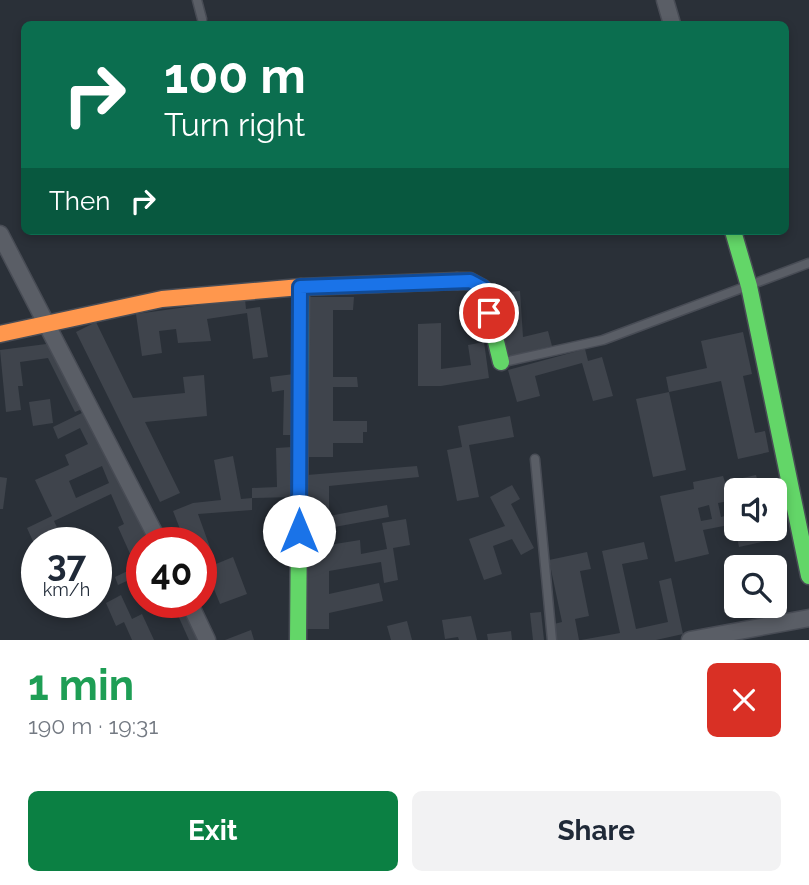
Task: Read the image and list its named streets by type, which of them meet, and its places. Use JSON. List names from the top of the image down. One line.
{"page":{"turn":["100 m","Turn right"],"then":"Then","speed":"37 km/h","limit":"40","heading":["1 min","190 m · 19:31"],"buttons":["Exit","Share"]}}
